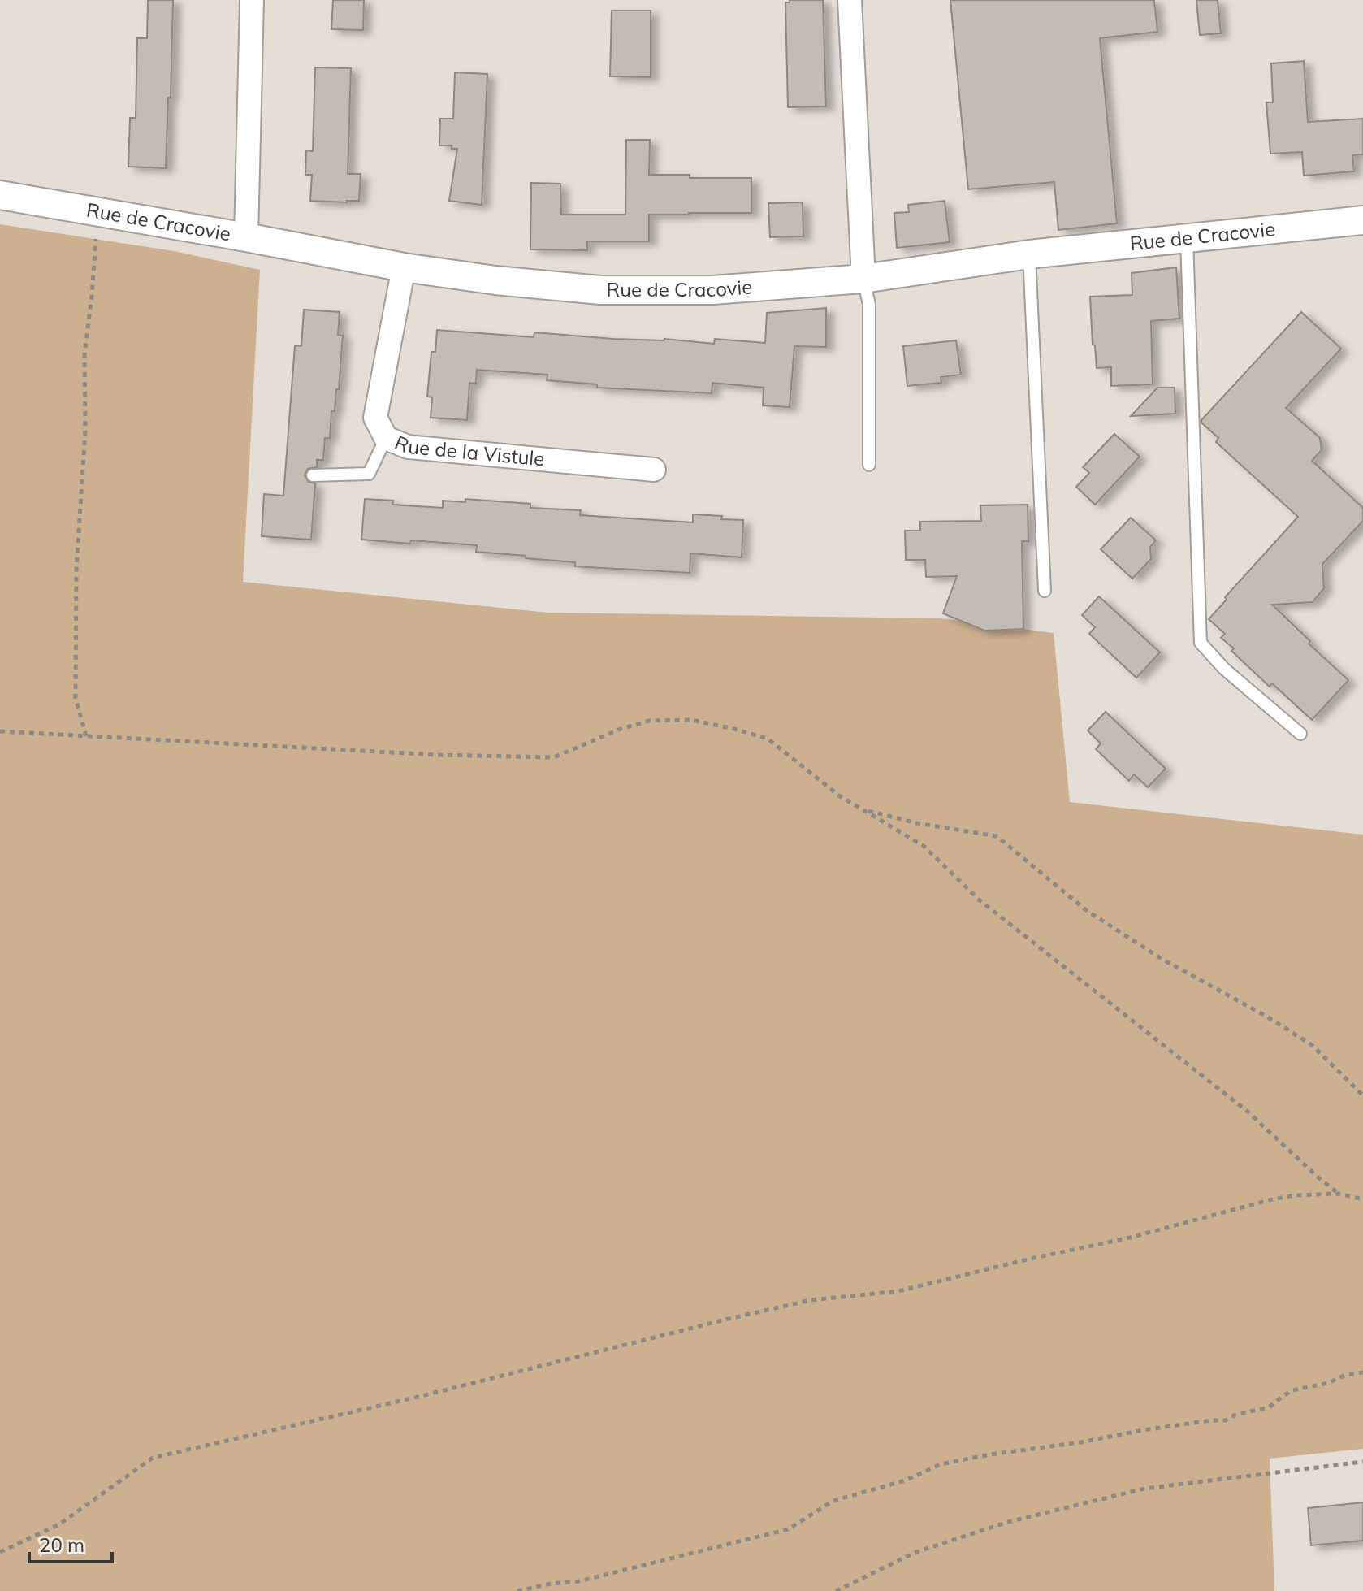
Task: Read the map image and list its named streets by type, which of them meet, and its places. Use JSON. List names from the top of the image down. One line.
{"streets":{"street":["Rue de Cracovie","Rue de la Vistule"]},"crossings":[["Rue de Cracovie","Rue de la Vistule"]],"scale_bar":"20 m"}
